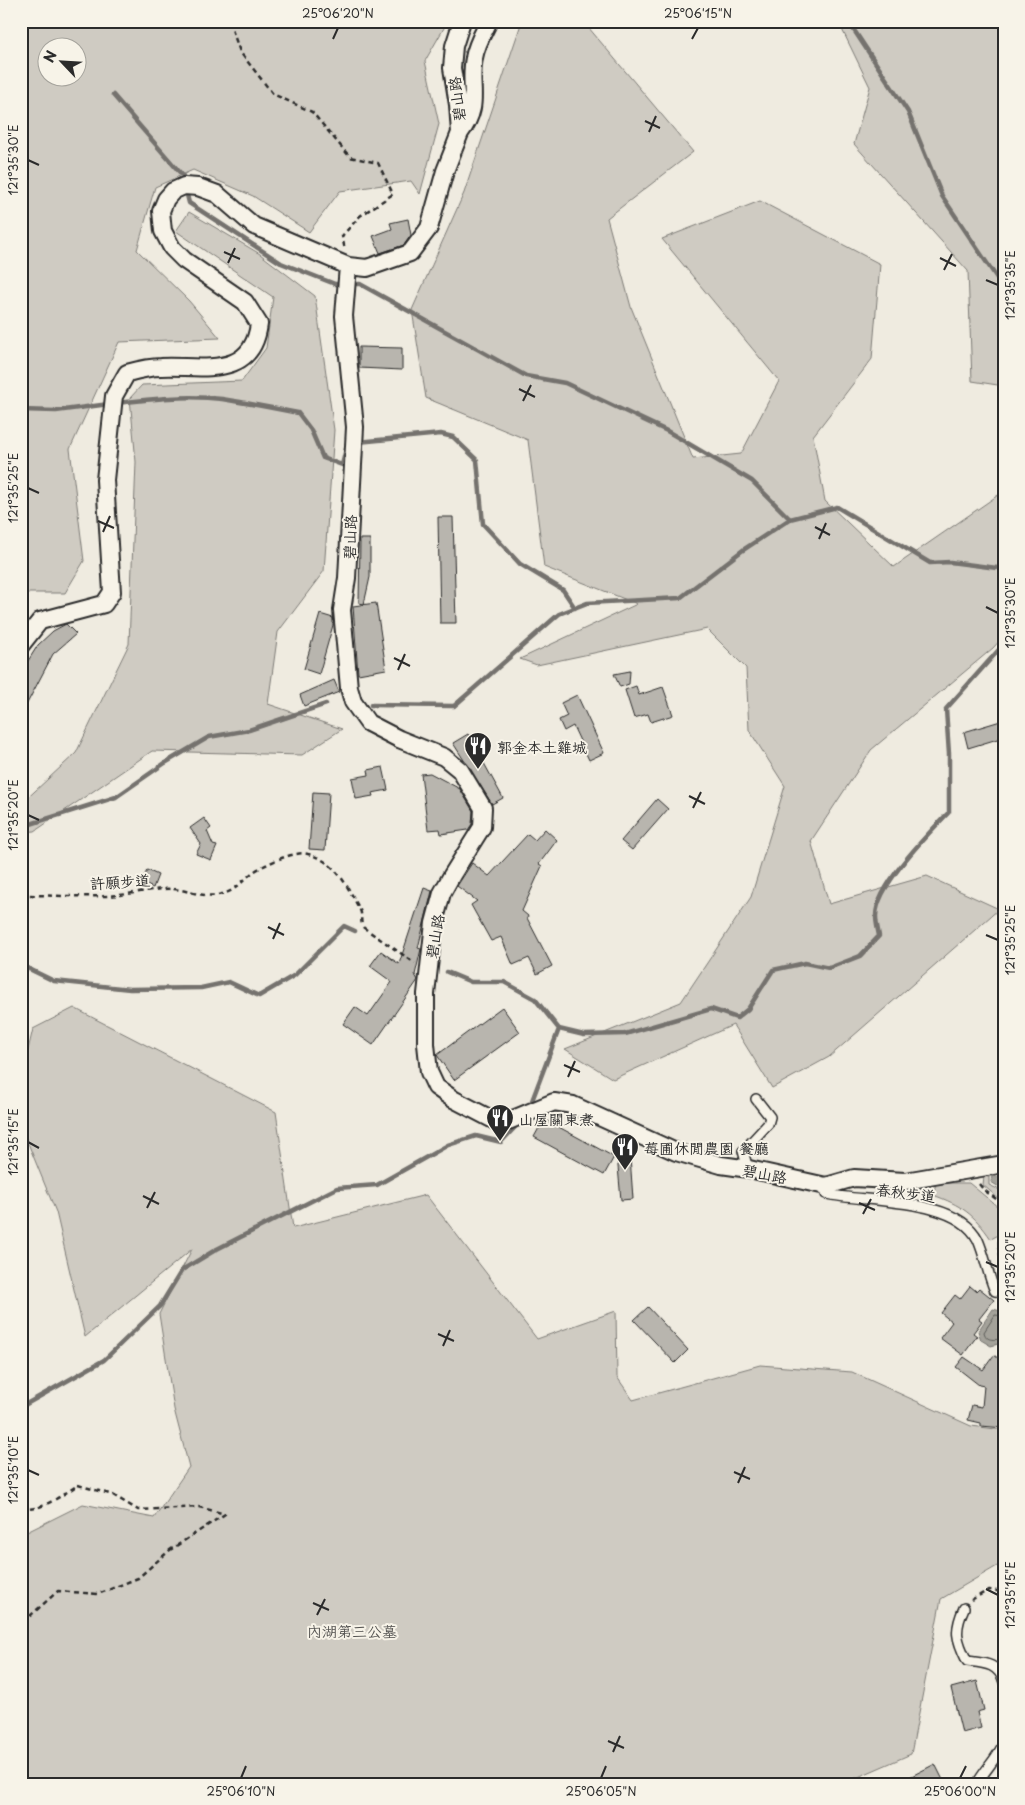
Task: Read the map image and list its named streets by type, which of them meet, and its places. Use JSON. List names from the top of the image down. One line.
{"streets":{"street":["碧山路"],"lane":["春秋步道"],"path":["許願步道"]},"crossings":[["碧山路","許願步道"],["碧山路","春秋步道"]],"parks":["內湖第三公墓"],"places":{"restaurant":["郭金本土雞城","山屋關東煮","莓圃休閒農園 餐廳"]},"north":"top left","coordinates":["25°06'20\"N","25°06'15\"N","121°35'30\"E","121°35'35\"E","121°35'25\"E","121°35'20\"E","121°35'15\"E","121°35'10\"E","25°06'10\"N","25°06'05\"N","25°06'00\"N"]}
